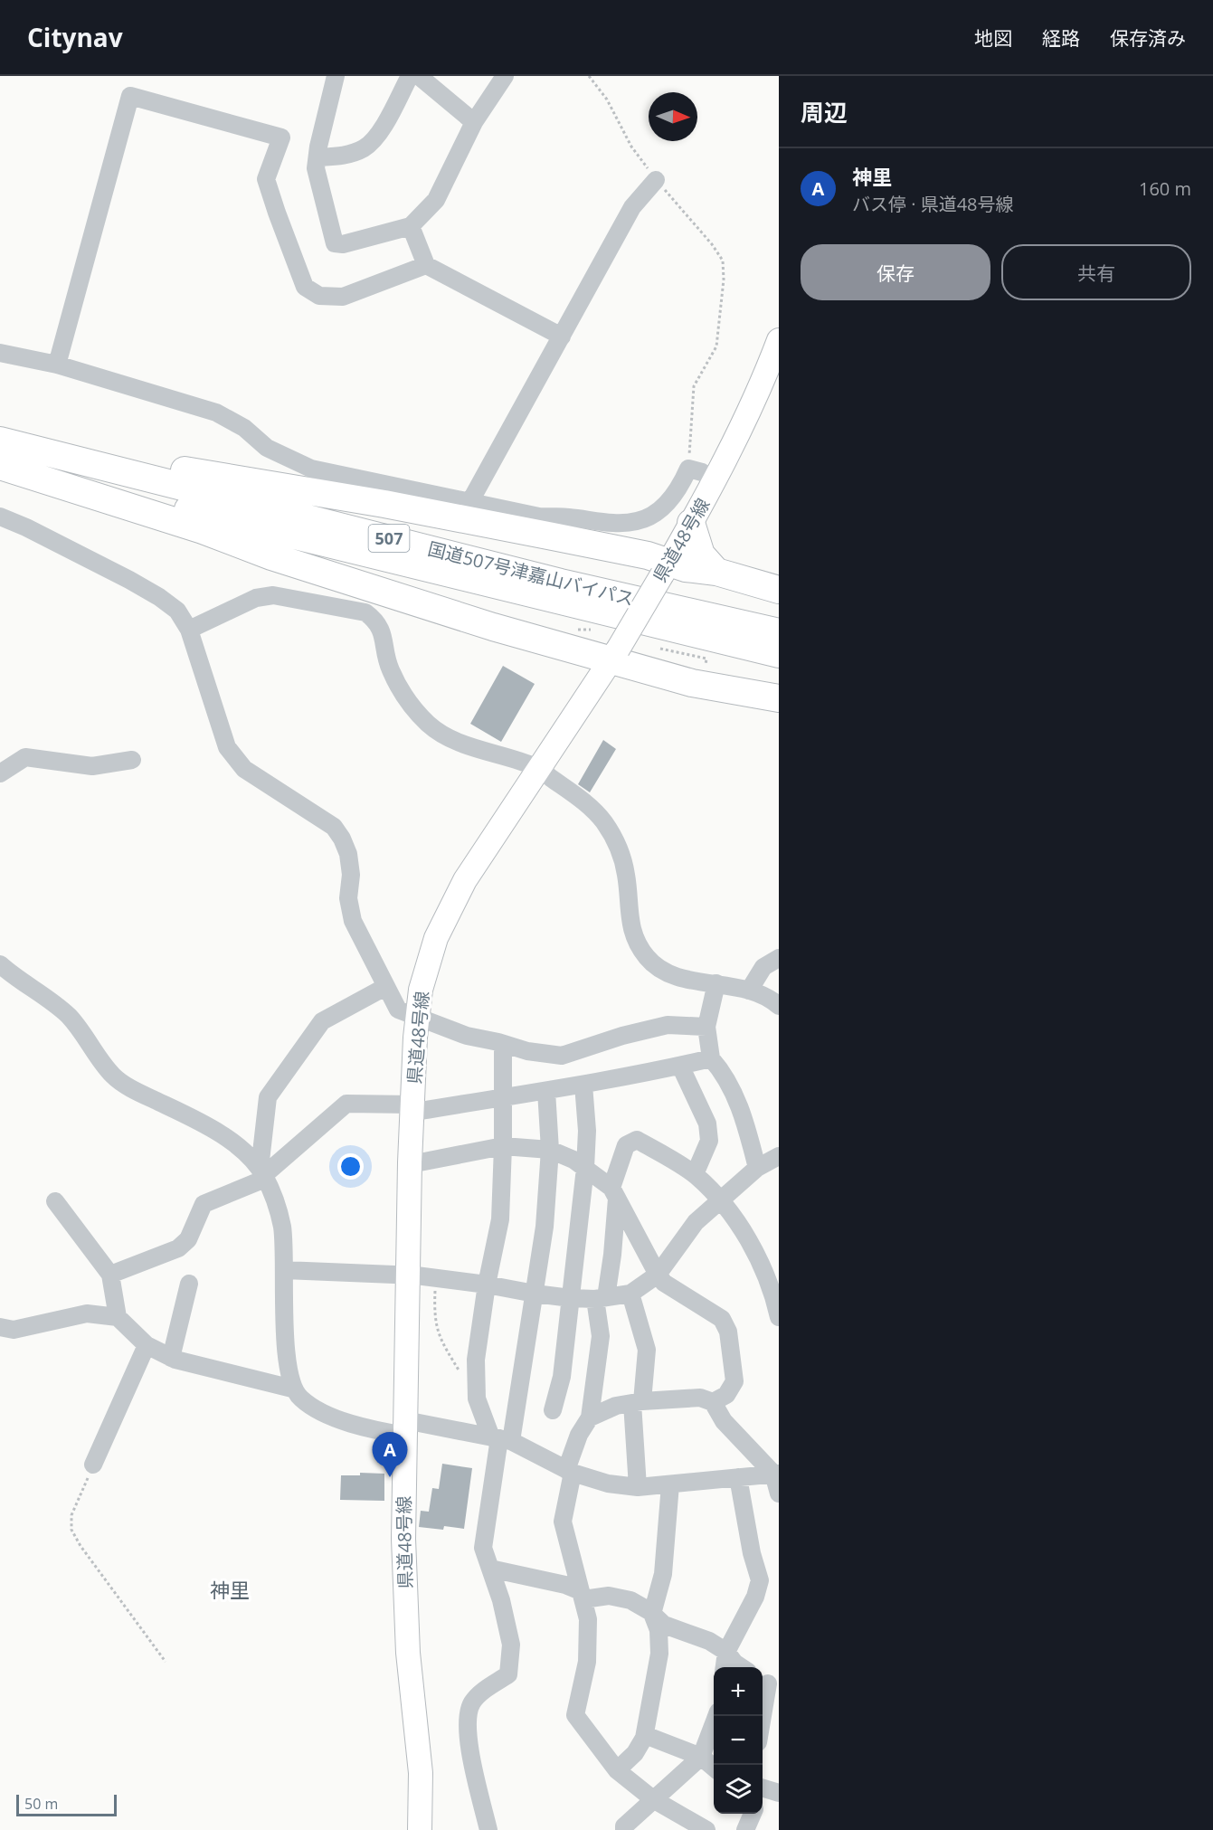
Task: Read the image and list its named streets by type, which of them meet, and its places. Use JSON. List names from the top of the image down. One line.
{"streets":{"highway":["507","国道507号津嘉山バイパス"],"main road":["県道48号線"]},"districts":["神里"],"scale_bar":"50 m","north":"right","page":{"header":"Citynav","nav":["地図","経路","保存済み"],"heading":"周辺","list":[{"mark":"A","name":"神里","note":"バス停 · 県道48号線","value":"160 m"}],"buttons":["保存","共有"],"pins":"A","map_buttons":["+","−"],"scale":"50 m"}}
